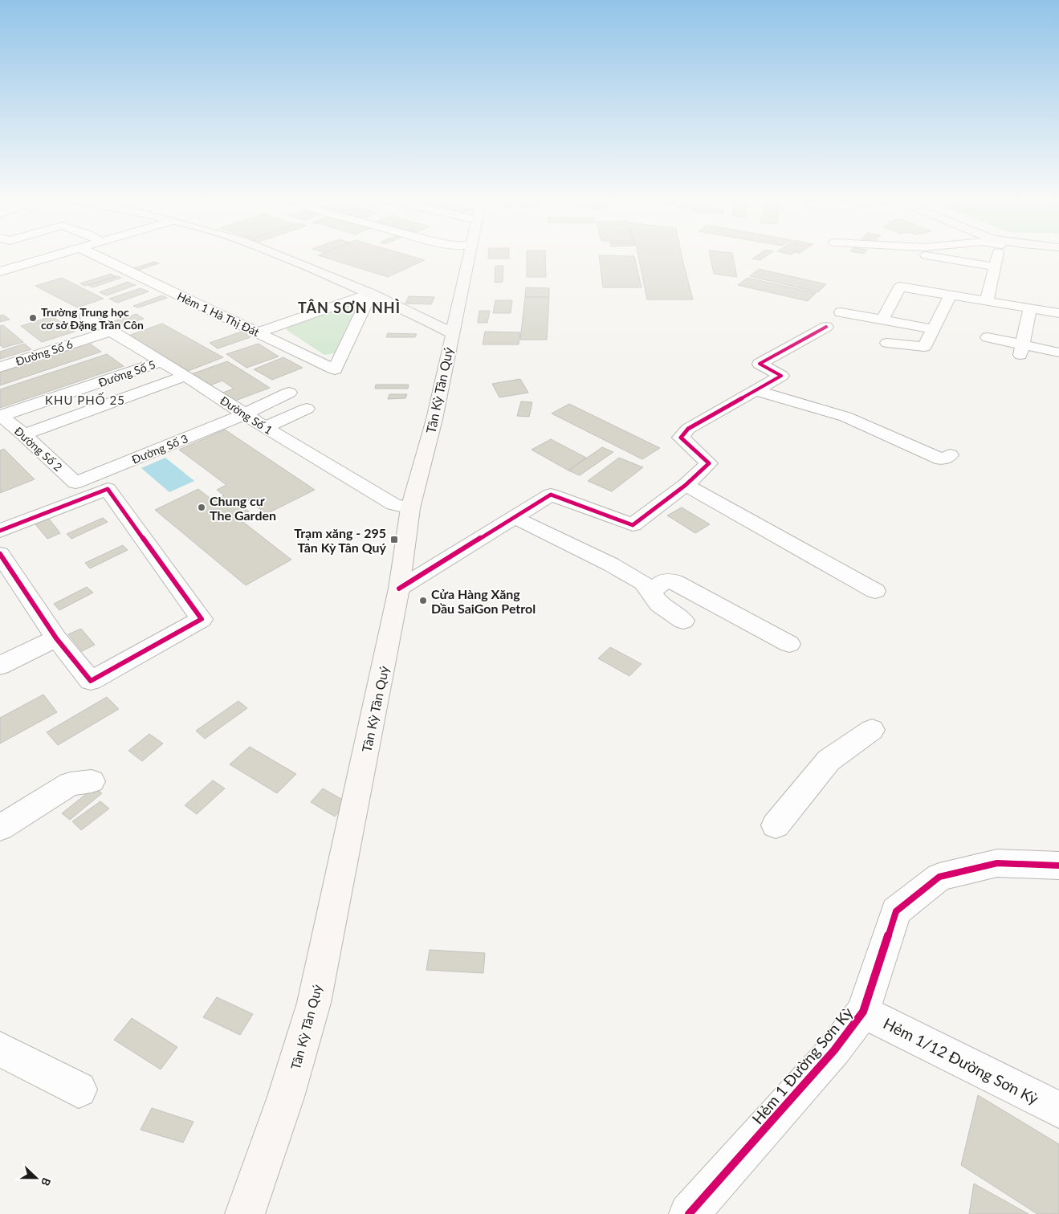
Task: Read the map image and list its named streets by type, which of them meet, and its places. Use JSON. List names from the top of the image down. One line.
{"streets":{"main road":["Tân Kỳ Tân Quý"],"street":["Hẻm 1 Hà Thị Đát","Đường Số 6","Đường Số 5","Đường Số 1","Đường Số 2","Đường Số 3","Hẻm 1/12 Đường Sơn Kỳ","Hẻm 1 Đường Sơn Kỳ"]},"crossings":[["Đường Số 6","Đường Số 1"],["Đường Số 5","Đường Số 1"],["Đường Số 5","Đường Số 2"],["Tân Kỳ Tân Quý","Đường Số 1"],["Đường Số 1","Đường Số 3"],["Đường Số 2","Đường Số 3"],["Hẻm 1/12 Đường Sơn Kỳ","Hẻm 1 Đường Sơn Kỳ"]],"districts":["TÂN SƠN NHÌ","KHU PHỐ 25"],"places":{"other":["Trường Trung học cơ sở Đặng Trần Côn","Chung cư The Garden","Cửa Hàng Xăng Dầu SaiGon Petrol"],"transit":["Trạm xăng - 295 Tân Kỳ Tân Quý"]},"north":"right"}
